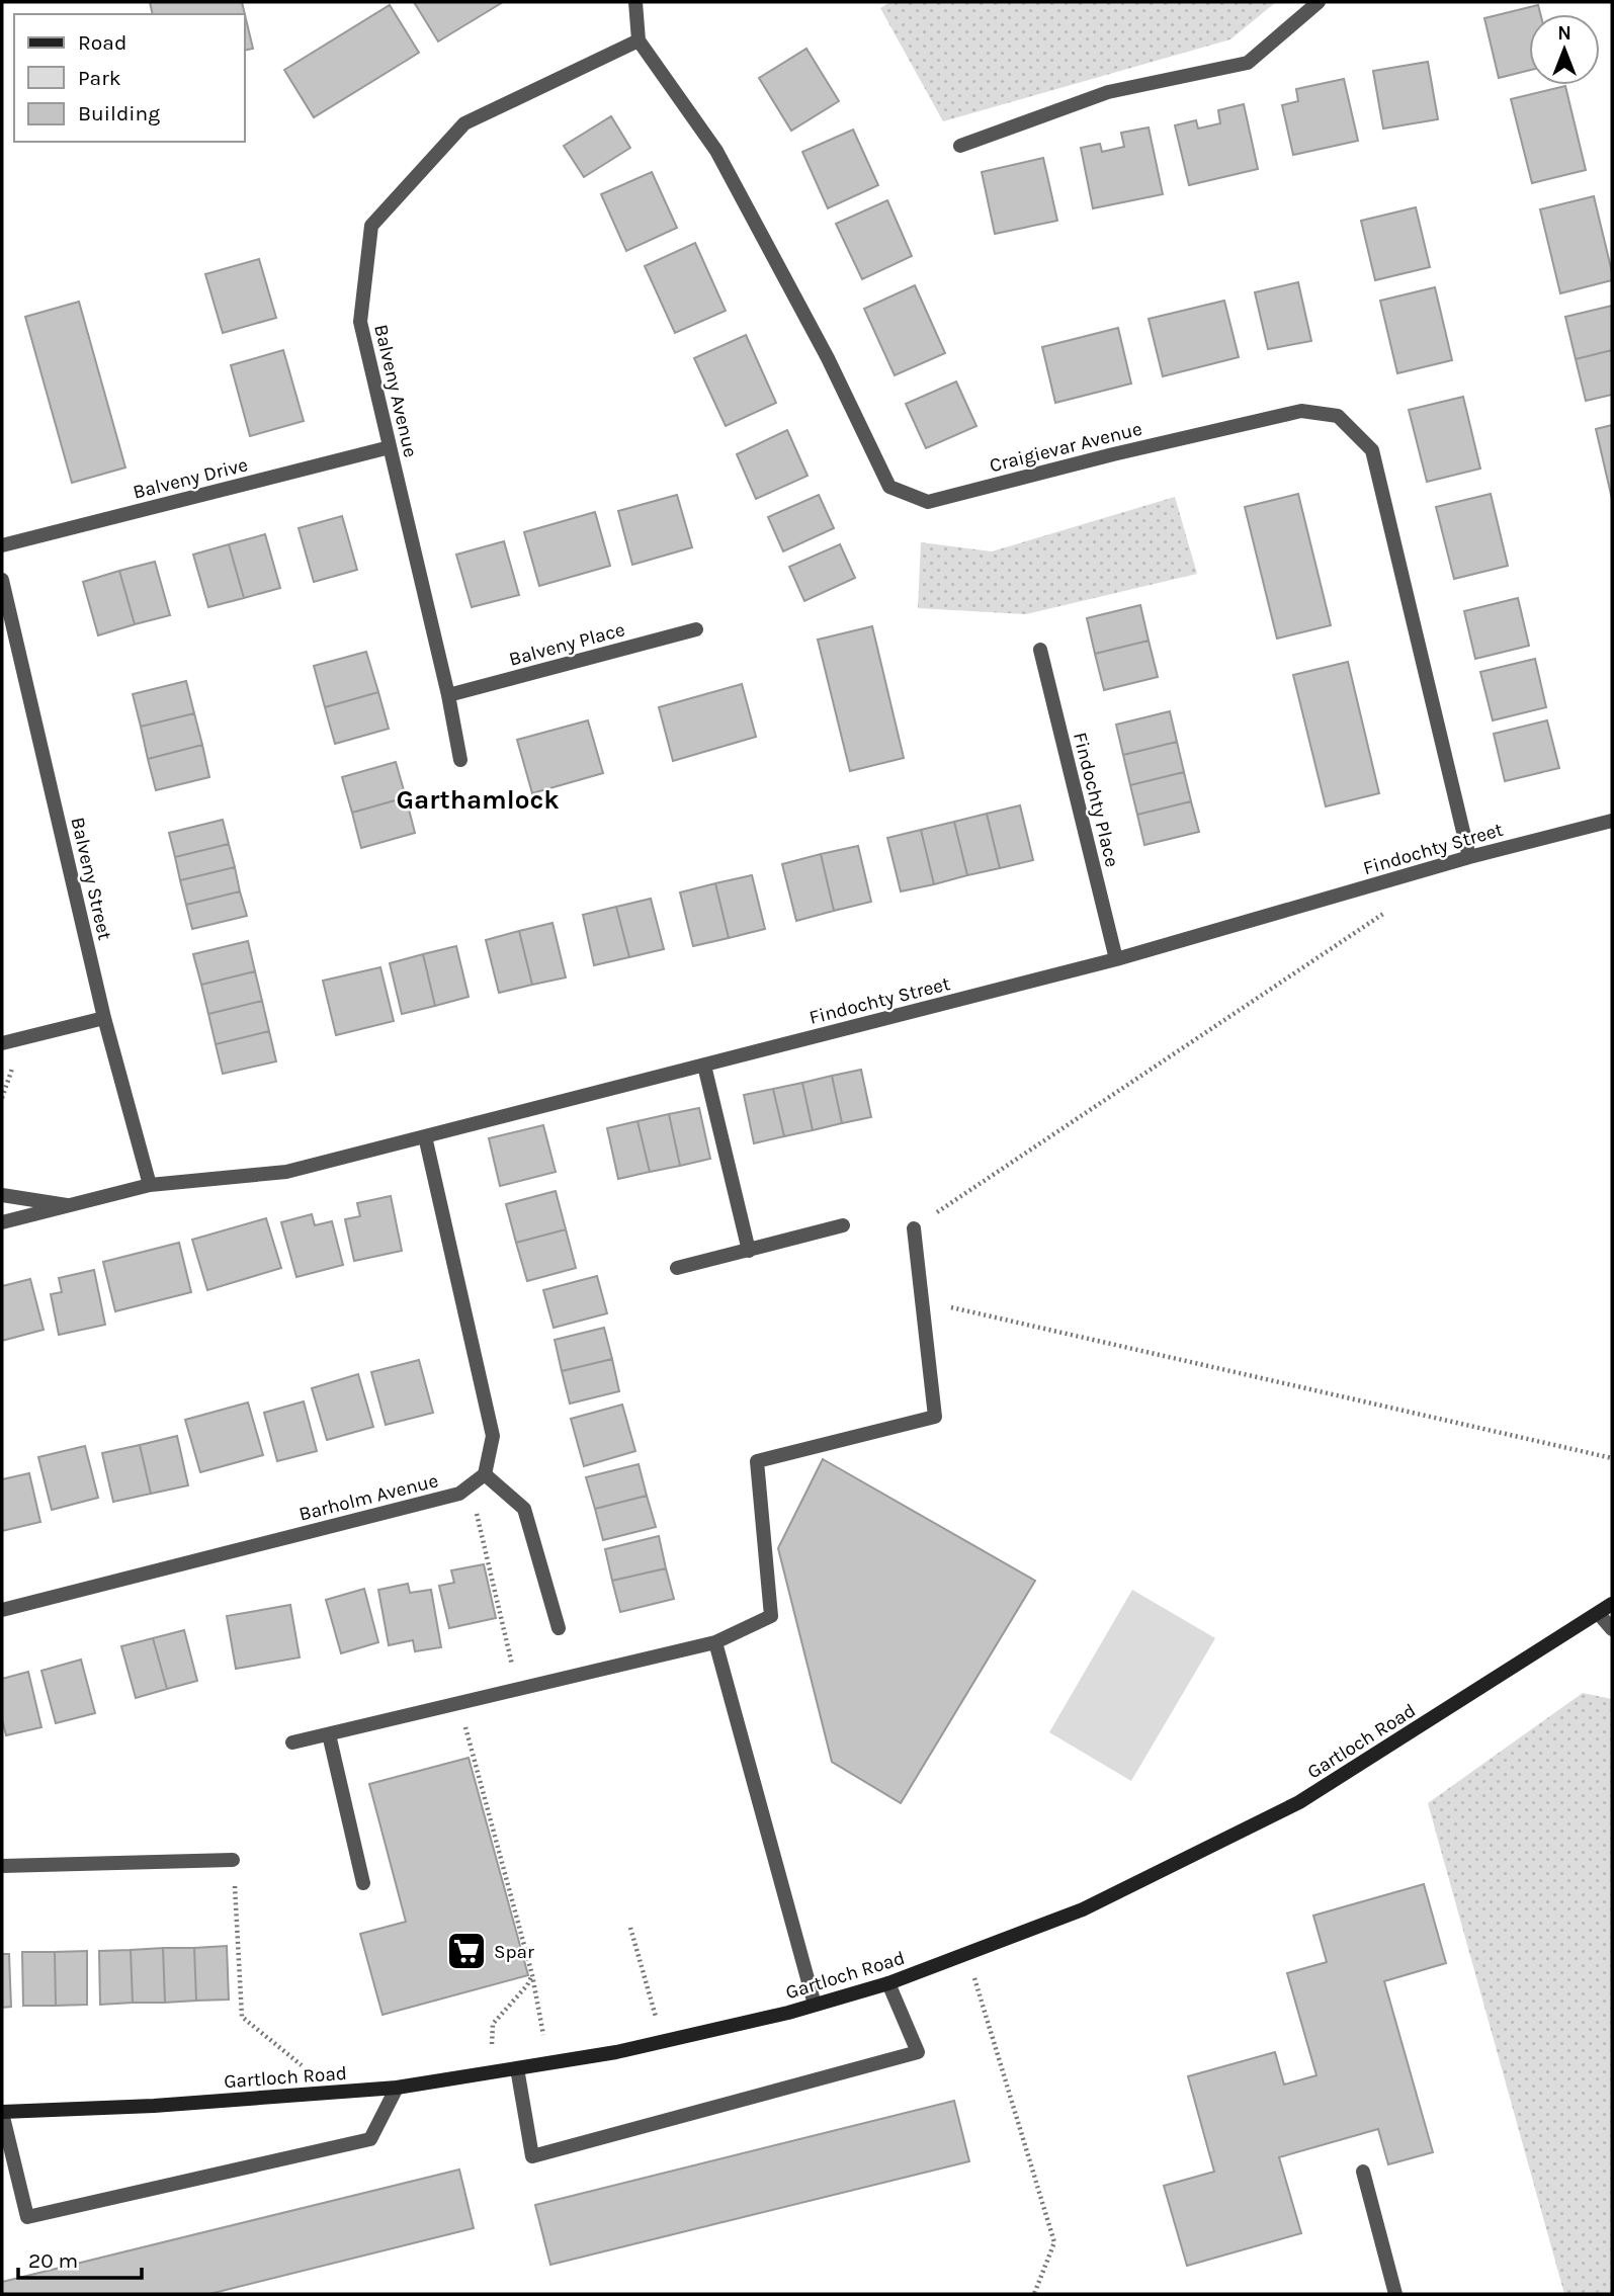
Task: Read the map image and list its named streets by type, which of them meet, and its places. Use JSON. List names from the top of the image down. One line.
{"streets":{"main road":["Gartloch Road"],"street":["Balveny Avenue","Craigievar Avenue","Balveny Drive","Balveny Place","Findochty Place","Findochty Street","Balveny Street","Barholm Avenue"]},"crossings":[["Balveny Avenue","Craigievar Avenue"],["Balveny Avenue","Balveny Drive"],["Balveny Avenue","Balveny Place"],["Craigievar Avenue","Findochty Street"],["Findochty Place","Findochty Street"],["Findochty Street","Balveny Street"]],"districts":["Garthamlock"],"places":{"supermarket":["Spar"]},"legend":["Road","Park","Building"],"scale_bar":"20 m","north":"top"}
